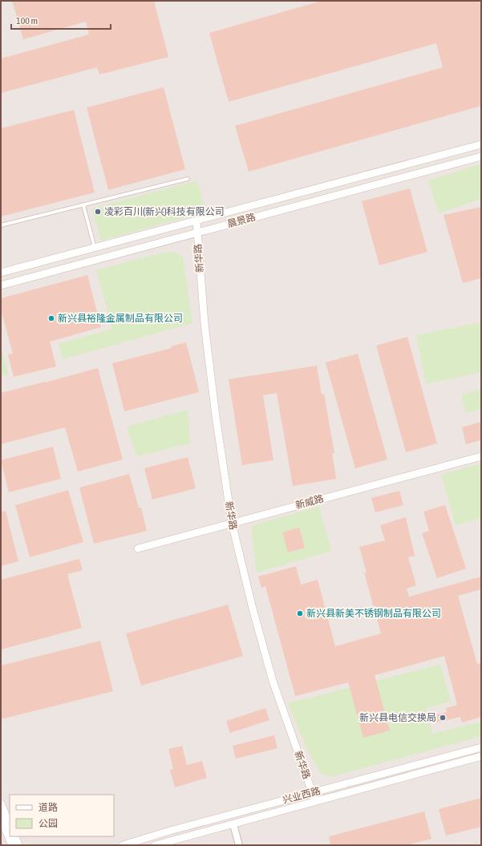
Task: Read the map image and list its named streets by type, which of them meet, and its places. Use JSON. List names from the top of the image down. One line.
{"streets":{"street":["晨景路","新华路","新威路","兴业西路"]},"crossings":[["晨景路","新华路"],["新华路","新威路"],["新华路","兴业西路"]],"places":["凌彩百川(新兴)科技有限公司","新兴县裕隆金属制品有限公司","新兴县新美不锈钢制品有限公司","新兴县电信交换局"],"legend":["道路","公园"],"scale_bar":"100 m"}
